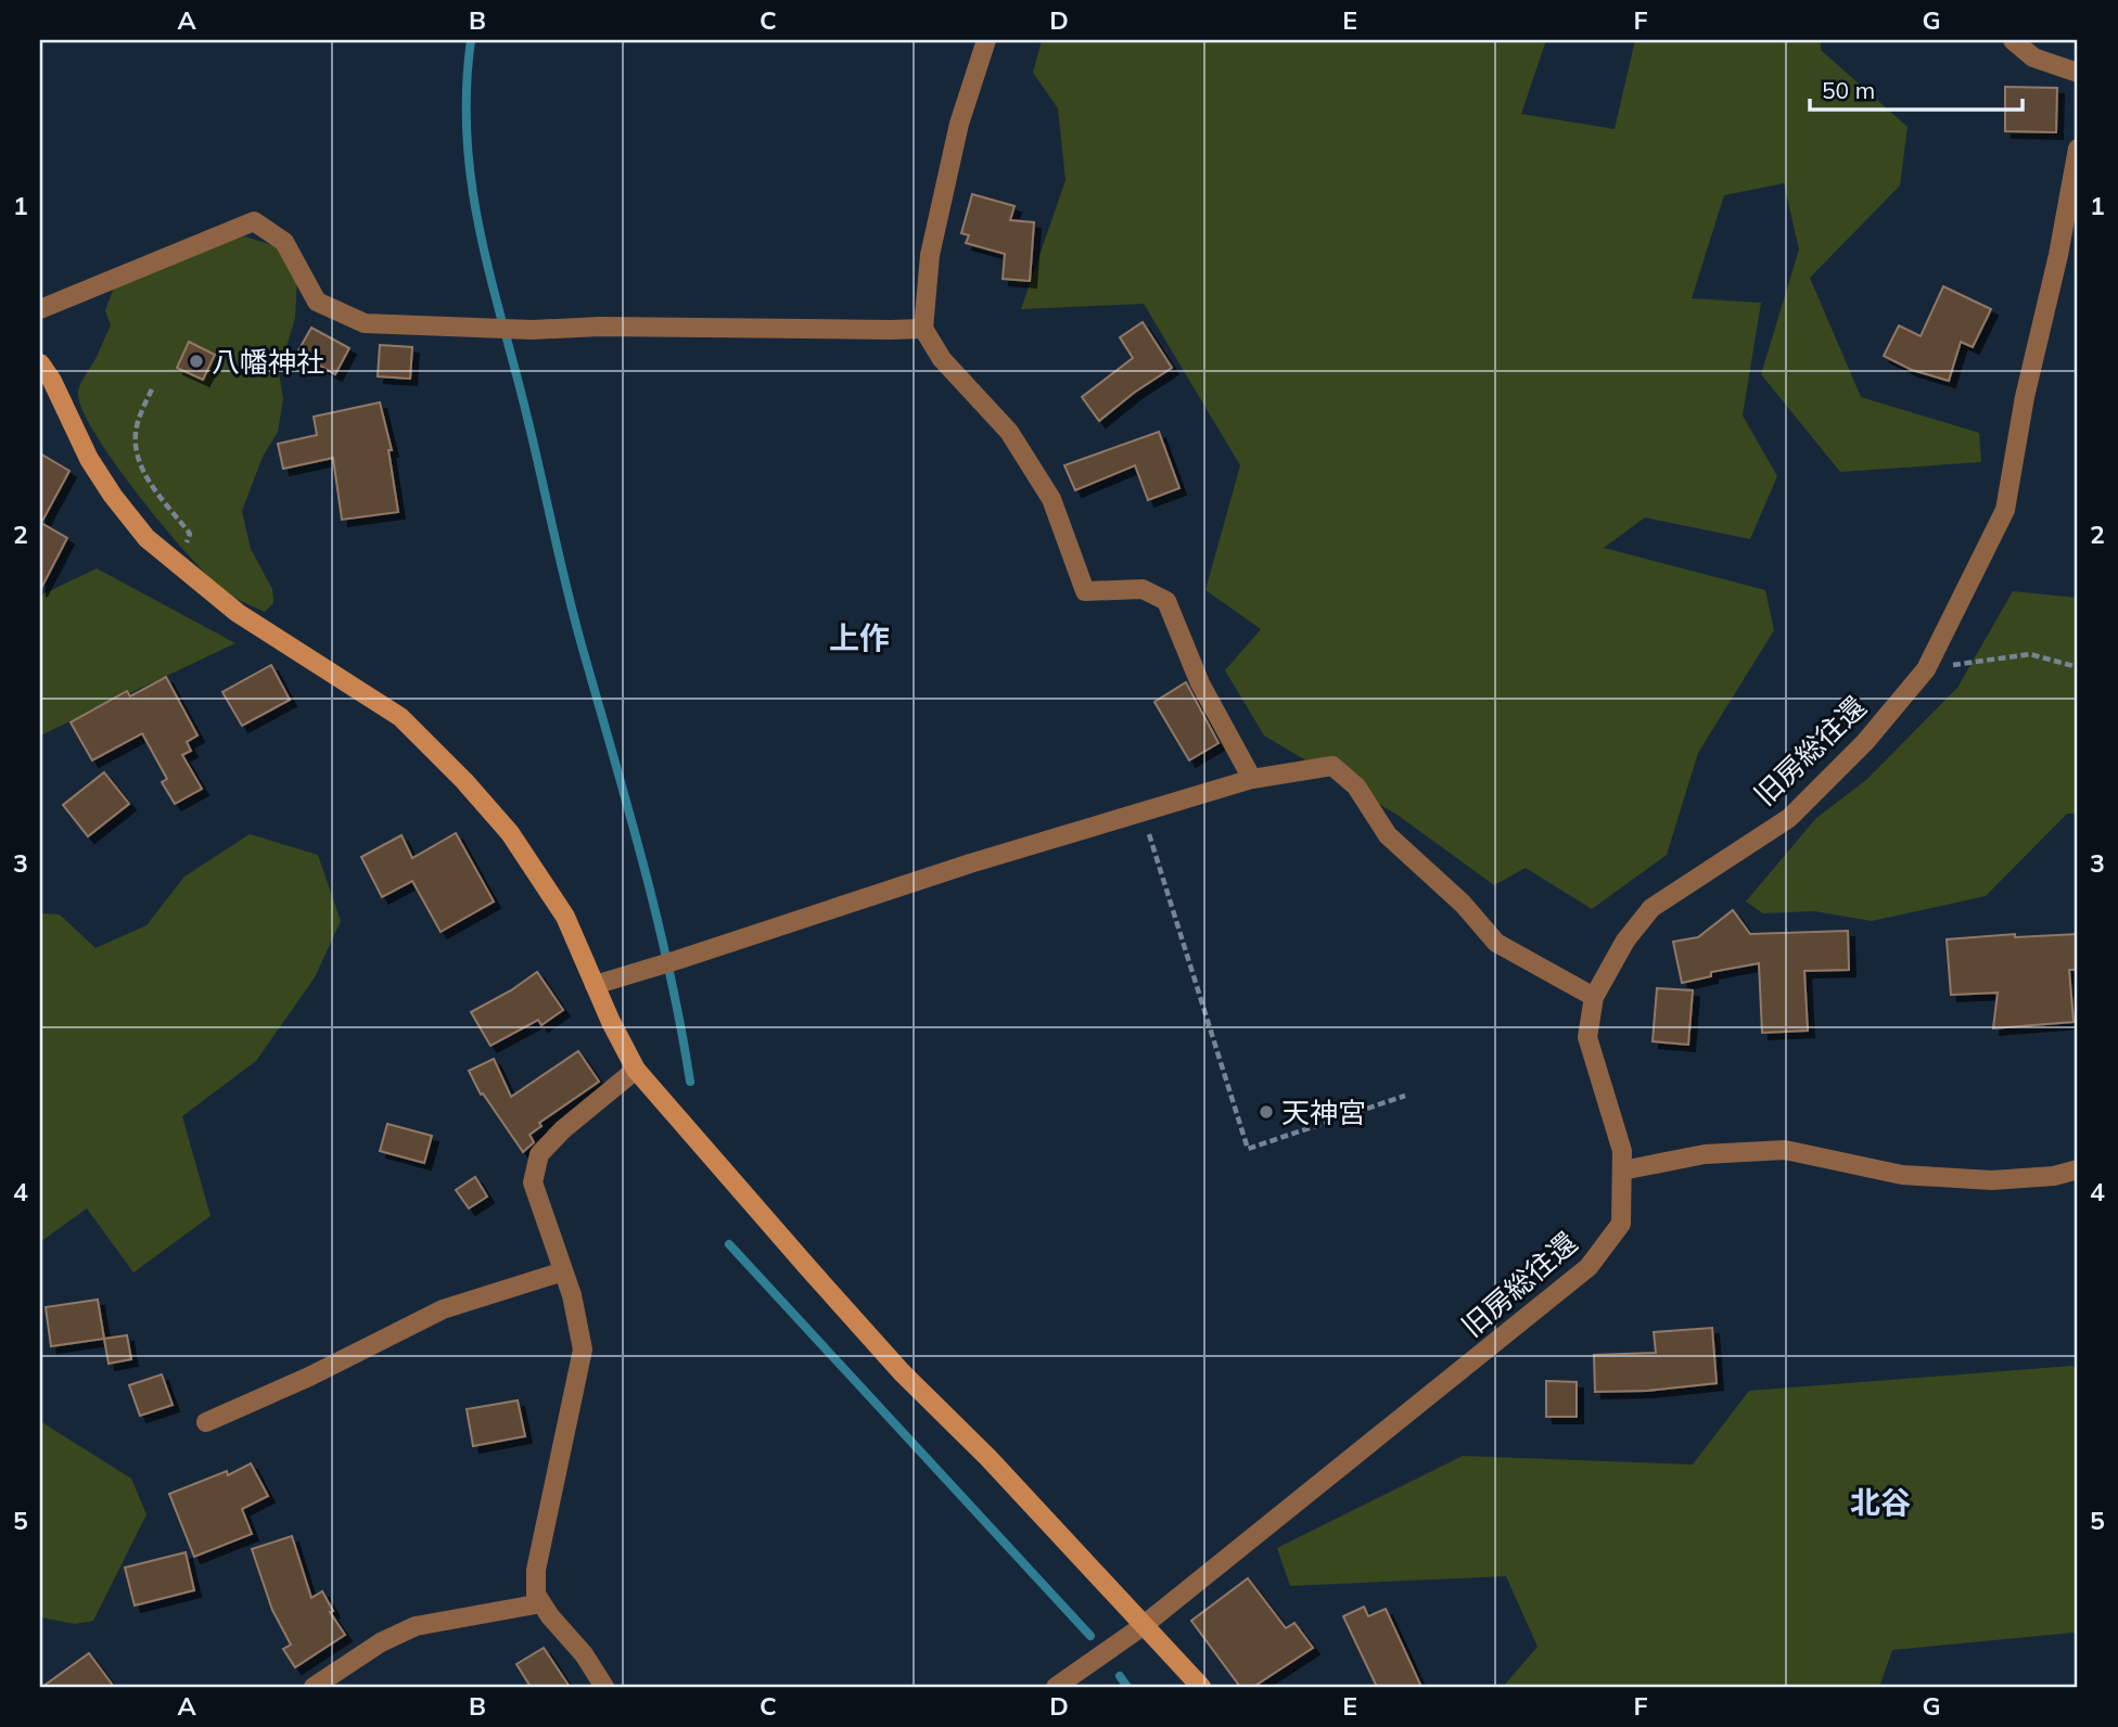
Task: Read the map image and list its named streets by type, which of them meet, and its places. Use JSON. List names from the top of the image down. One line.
{"streets":{"street":["旧房総往還"]},"districts":["上作","北谷"],"places":["八幡神社","天神宮"],"scale_bar":"50 m","grid":{"columns":["A","B","C","D","E","F","G"],"rows":["1","2","3","4","5"]}}
